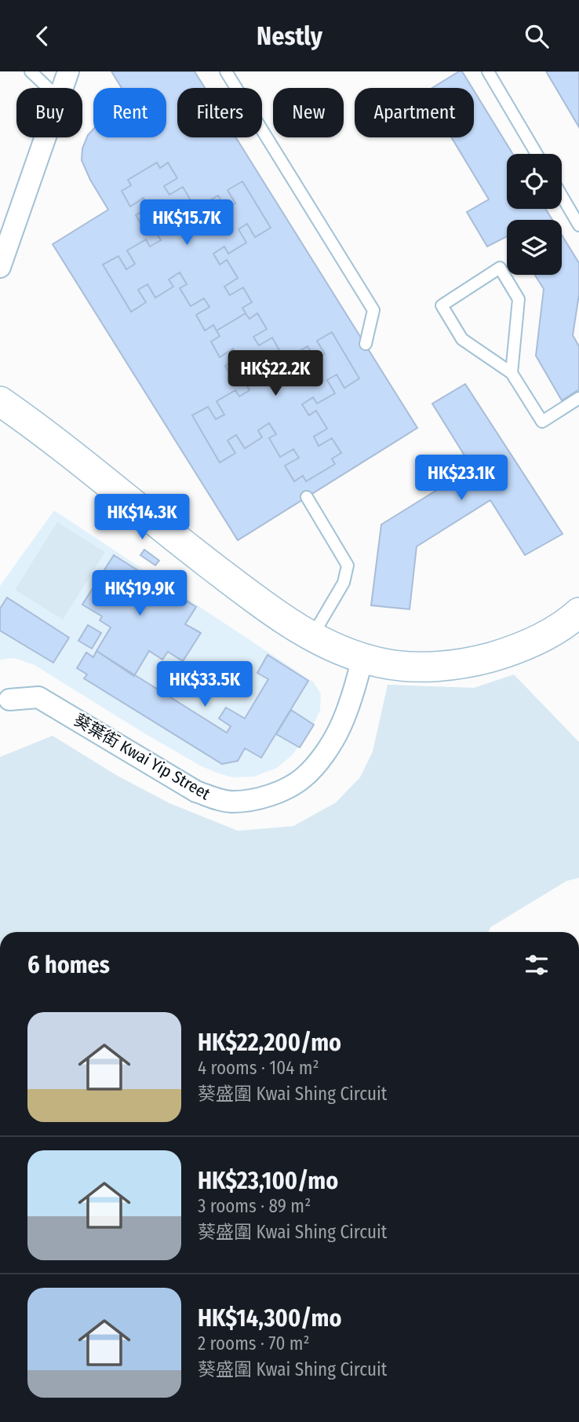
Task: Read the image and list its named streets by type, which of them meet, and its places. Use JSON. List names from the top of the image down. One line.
{"streets":{"street":["葵葉街 Kwai Yip Street"]},"page":{"header":"Nestly","chip":["Buy","Rent","Filters","New","Apartment"],"price":["HK$15.7K","HK$22.2K","HK$23.1K","HK$14.3K","HK$19.9K","HK$33.5K"],"heading":"6 homes","list":[{"name":"HK$22,200/mo","note":"4 rooms · 104 m² · 葵盛圍 Kwai Shing Circuit"},{"name":"HK$23,100/mo","note":"3 rooms · 89 m² · 葵盛圍 Kwai Shing Circuit"},{"name":"HK$14,300/mo","note":"2 rooms · 70 m² · 葵盛圍 Kwai Shing Circuit"}]}}
